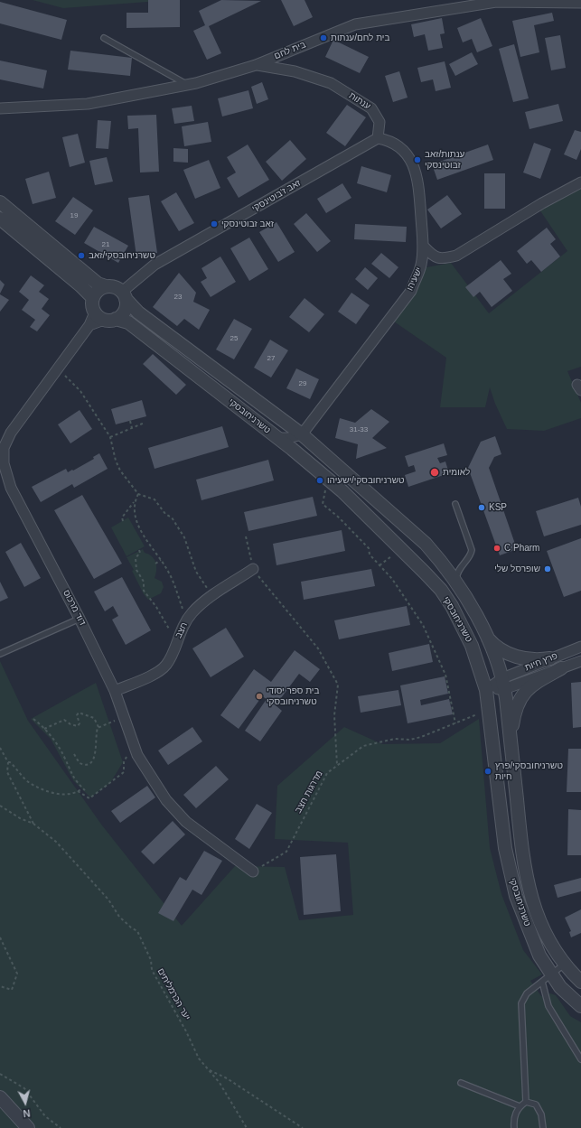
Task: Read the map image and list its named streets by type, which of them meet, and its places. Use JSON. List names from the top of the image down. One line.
{"streets":{"street":["בית לחם","ענתות","זאב ז'בוטינסקי","ישעיהו","טשרניחובסקי","דוד מרכוס","חצב","פרץ חיות"],"path":["מדרגות חצב","יער הכרמליתים"]},"crossings":[["בית לחם","ענתות"],["ענתות","זאב ז'בוטינסקי"],["זאב ז'בוטינסקי","טשרניחובסקי"],["זאב ז'בוטינסקי","דוד מרכוס"],["ישעיהו","טשרניחובסקי"],["טשרניחובסקי","דוד מרכוס"],["טשרניחובסקי","פרץ חיות"],["דוד מרכוס","חצב"],["דוד מרכוס","מדרגות חצב"]],"places":["בית לחם/ענתות","ענתות/זאב זבוטינסקי","זאב זבוטינסקי","טשרניחובסקי/זאב","לאומית","טשרניחובסקי/ישעיהו","KSP","C Pharm","שופרסל שלי","בית ספר יסודי טשרניחובסקי","טשרניחובסקי/פרץ חיות"],"house_numbers":["19","21","23","25","27","29","31-33"],"north":"bottom"}
